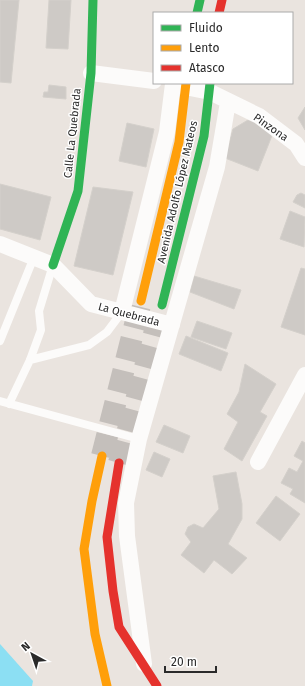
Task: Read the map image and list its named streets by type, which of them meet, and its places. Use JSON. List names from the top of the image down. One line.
{"streets":{"main road":["Calle La Quebrada","Avenida Adolfo López Mateos"],"street":["Pinzona","La Quebrada"]},"crossings":[["Pinzona","Avenida Adolfo López Mateos"],["Calle La Quebrada","La Quebrada"]],"legend":["Fluido","Lento","Atasco"],"scale_bar":"20 m","north":"top left"}
